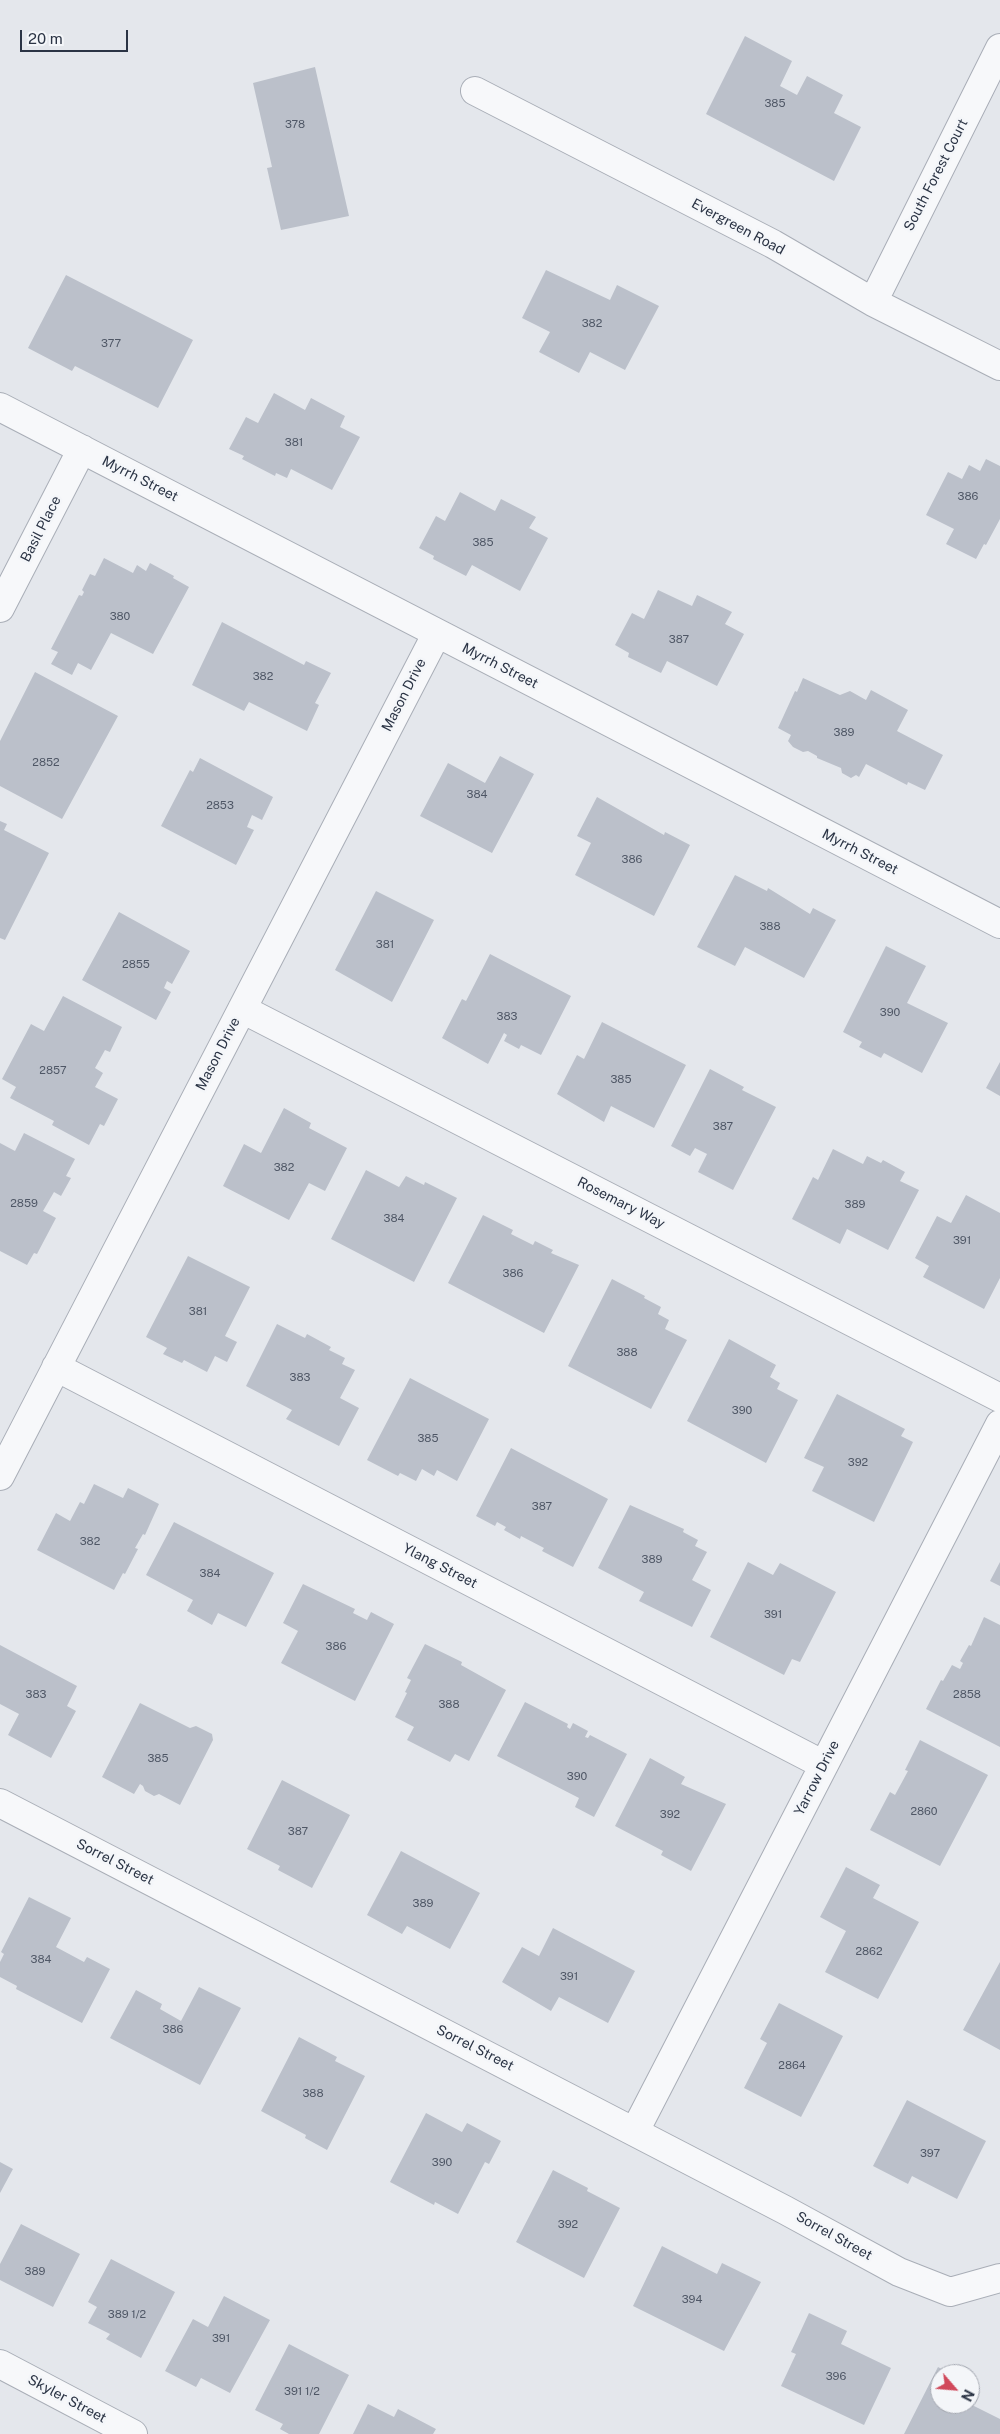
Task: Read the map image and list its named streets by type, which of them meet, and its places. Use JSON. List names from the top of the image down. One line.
{"streets":{"street":["South Forest Court","Evergreen Road","Myrrh Street","Basil Place","Mason Drive","Rosemary Way","Ylang Street","Yarrow Drive","Sorrel Street","Skyler Street"]},"crossings":[["South Forest Court","Evergreen Road"],["Myrrh Street","Basil Place"],["Myrrh Street","Mason Drive"],["Mason Drive","Rosemary Way"],["Mason Drive","Ylang Street"],["Ylang Street","Yarrow Drive"],["Yarrow Drive","Sorrel Street"]],"house_numbers":["385","378","382","377","381","386","385","380","387","382","389","2852","384","2853","386","388","381","2855","390","383","2857","385","387","382","2859","389","384","391","386","381","388","383","390","385","392","387","382","389","384","391","386","383","2858","388","385","390","2860","392","387","389","2862","384","391","386","2864","388","397","390","392","389","394","389 1/2","391","396","391 1/2"],"scale_bar":"20 m","north":"bottom right"}
